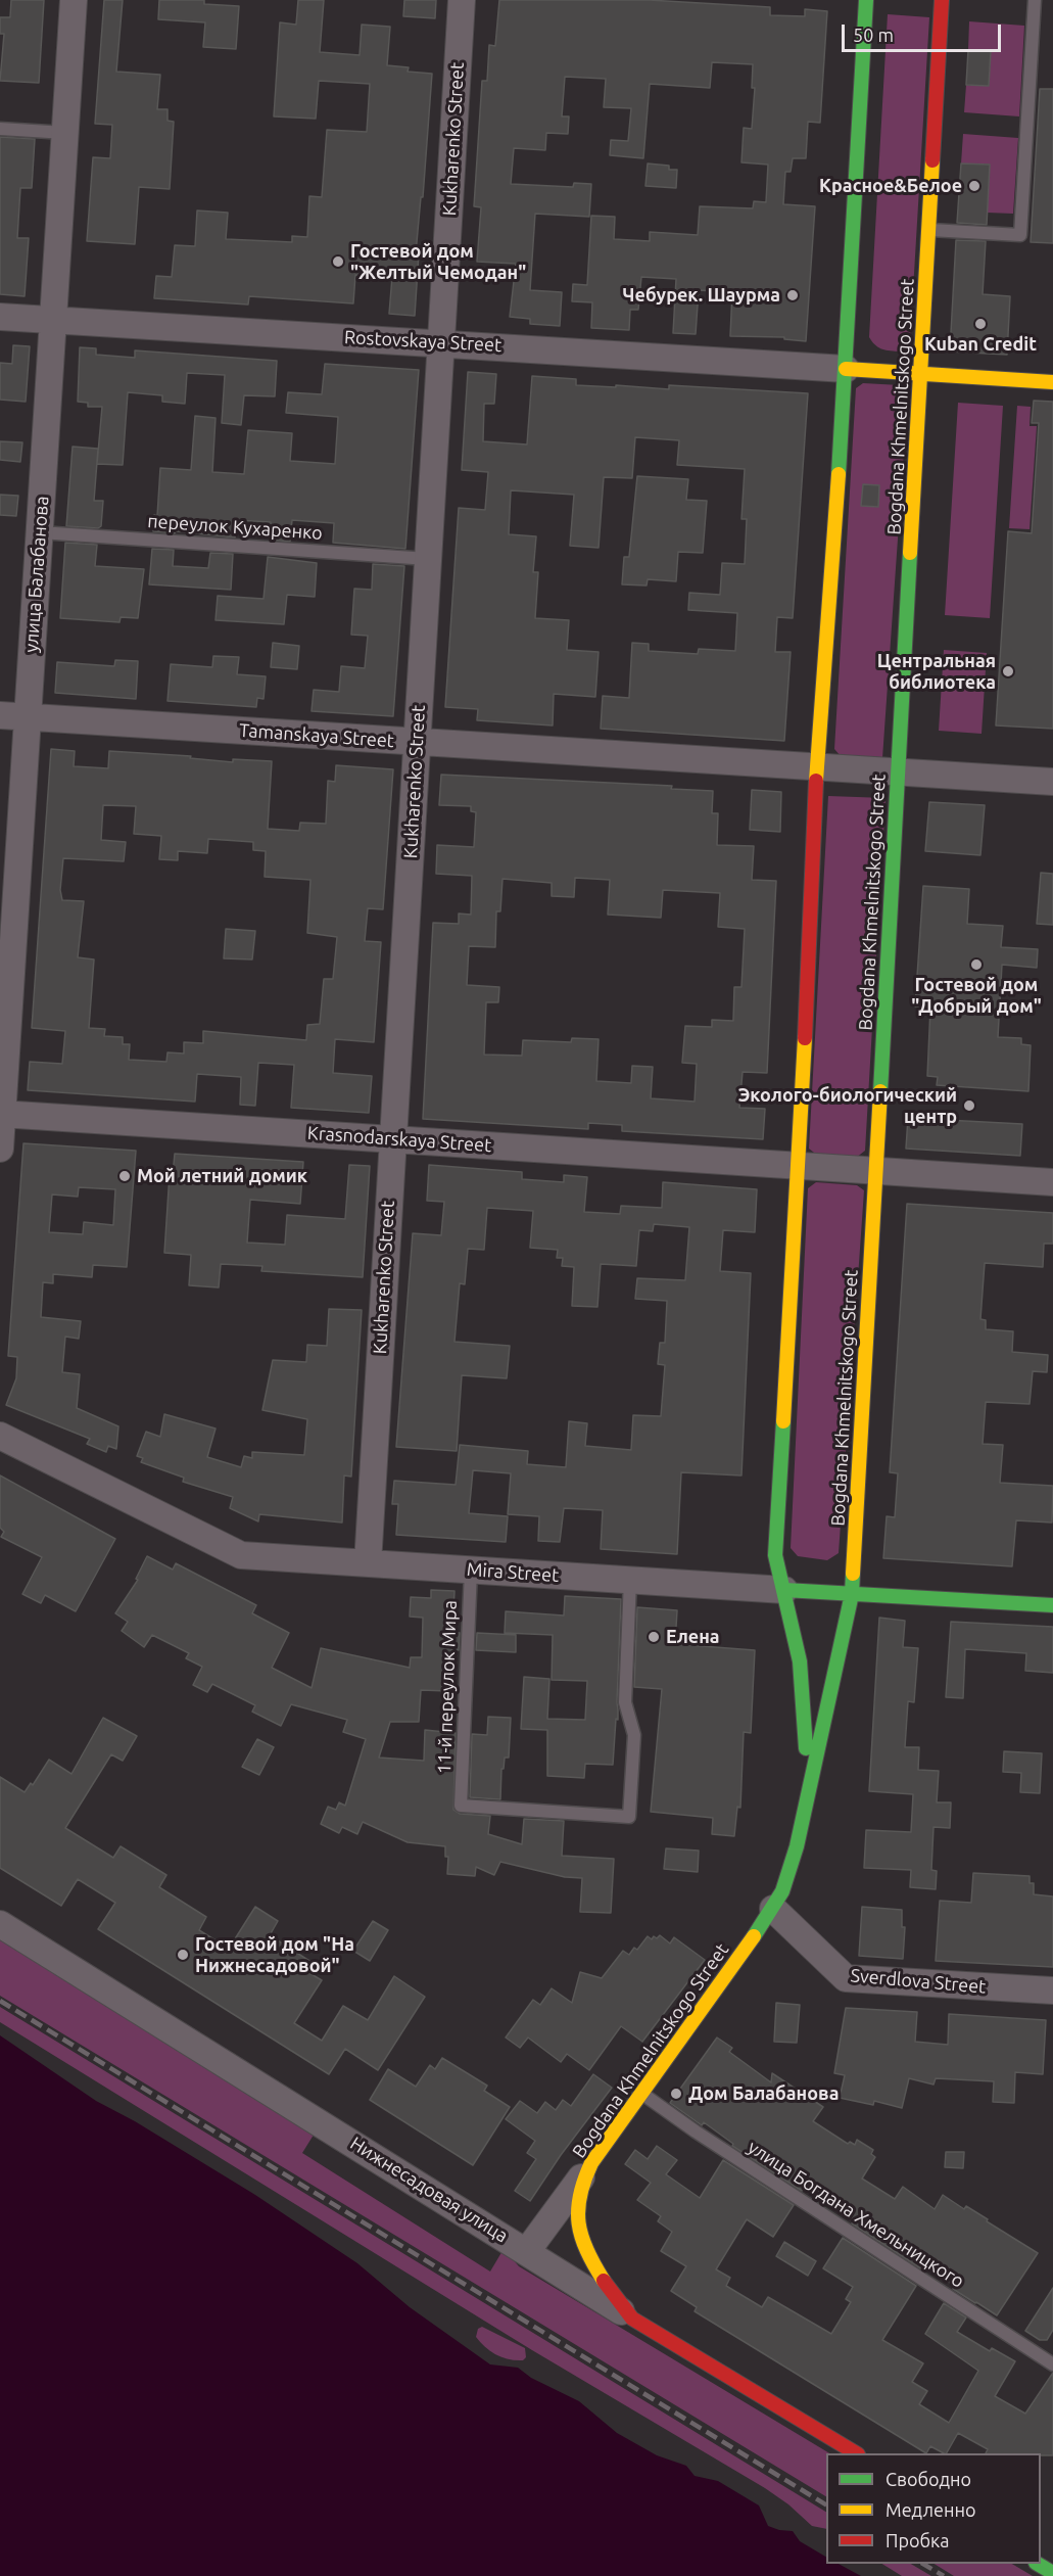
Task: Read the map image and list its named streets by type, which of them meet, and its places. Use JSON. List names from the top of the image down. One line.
{"streets":{"main road":["Bogdana Khmelnitskogo Street","Mira Street","Нижнесадовая улица"],"street":["Kukharenko Street","Rostovskaya Street","улица Балабанова","Tamanskaya Street","Krasnodarskaya Street","Sverdlova Street"],"lane":["переулок Кухаренко","11-й переулок Мира","улица Богдана Хмельницкого"]},"crossings":[["Kukharenko Street","Rostovskaya Street"],["Kukharenko Street","переулок Кухаренко"],["Kukharenko Street","Tamanskaya Street"],["Kukharenko Street","Krasnodarskaya Street"],["Kukharenko Street","Mira Street"],["Rostovskaya Street","Bogdana Khmelnitskogo Street"],["Rostovskaya Street","улица Балабанова"],["Bogdana Khmelnitskogo Street","Tamanskaya Street"],["Bogdana Khmelnitskogo Street","Krasnodarskaya Street"],["Bogdana Khmelnitskogo Street","Mira Street"],["Bogdana Khmelnitskogo Street","Sverdlova Street"],["Bogdana Khmelnitskogo Street","Нижнесадовая улица"],["Bogdana Khmelnitskogo Street","улица Богдана Хмельницкого"],["переулок Кухаренко","улица Балабанова"],["улица Балабанова","Tamanskaya Street"],["улица Балабанова","Krasnodarskaya Street"],["Mira Street","11-й переулок Мира"]],"places":["Красное&Белое","Гостевой дом \"Желтый Чемодан\"","Чебурек. Шаурма","Kuban Credit","Центральная библиотека","Гостевой дом \"Добрый дом\"","Эколого-биологический центр","Мой летний домик","Елена","Гостевой дом \"На Нижнесадовой\"","Дом Балабанова"],"legend":["Свободно","Медленно","Пробка"],"scale_bar":"50 m"}
